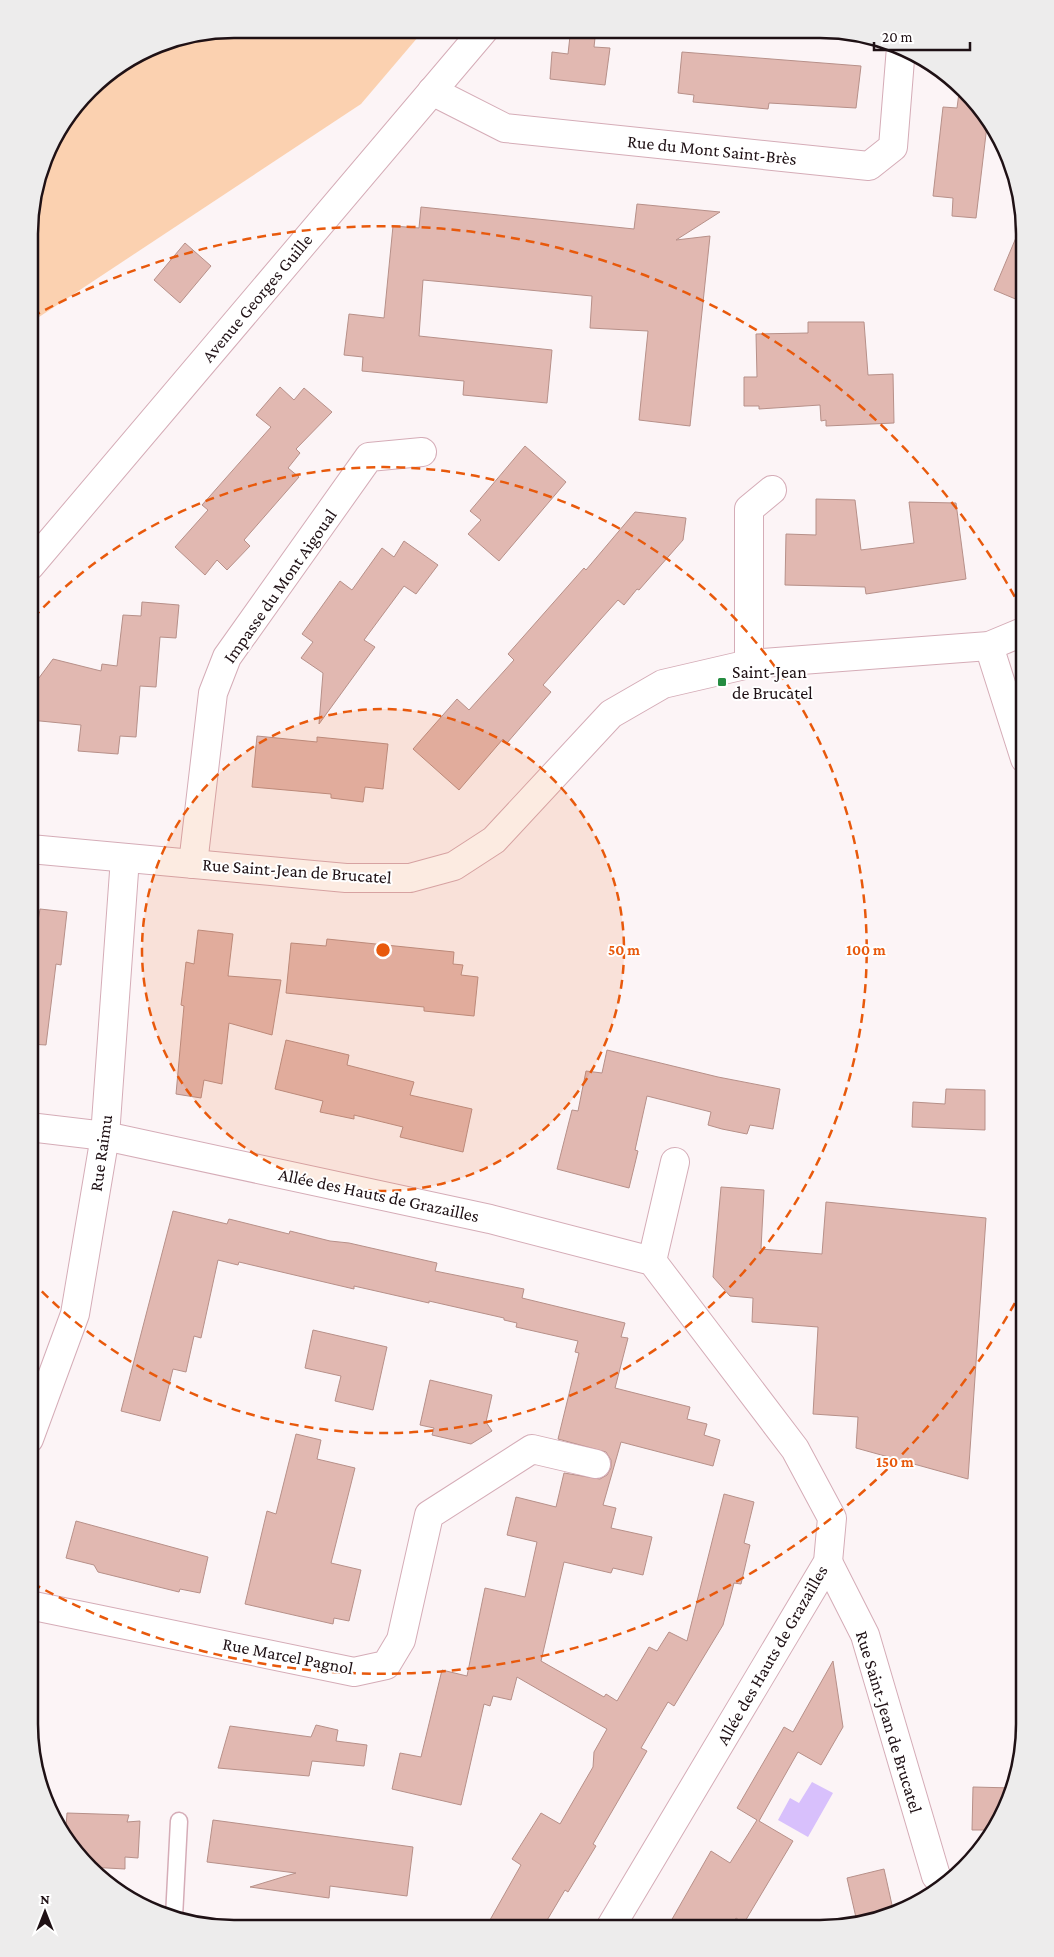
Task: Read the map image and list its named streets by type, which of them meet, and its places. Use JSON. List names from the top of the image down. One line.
{"streets":{"street":["Rue du Mont Saint-Brès","Avenue Georges Guille","Impasse du Mont Aigoual","Rue Saint-Jean de Brucatel","Rue Raimu","Allée des Hauts de Grazailles","Rue Marcel Pagnol"]},"crossings":[["Rue du Mont Saint-Brès","Avenue Georges Guille"],["Impasse du Mont Aigoual","Rue Saint-Jean de Brucatel"],["Rue Saint-Jean de Brucatel","Rue Raimu"],["Rue Saint-Jean de Brucatel","Allée des Hauts de Grazailles"],["Rue Raimu","Allée des Hauts de Grazailles"]],"places":{"transit":["Saint-Jean de Brucatel"]},"scale_bar":"20 m","north":"top","rings":["50 m","100 m","150 m"]}
